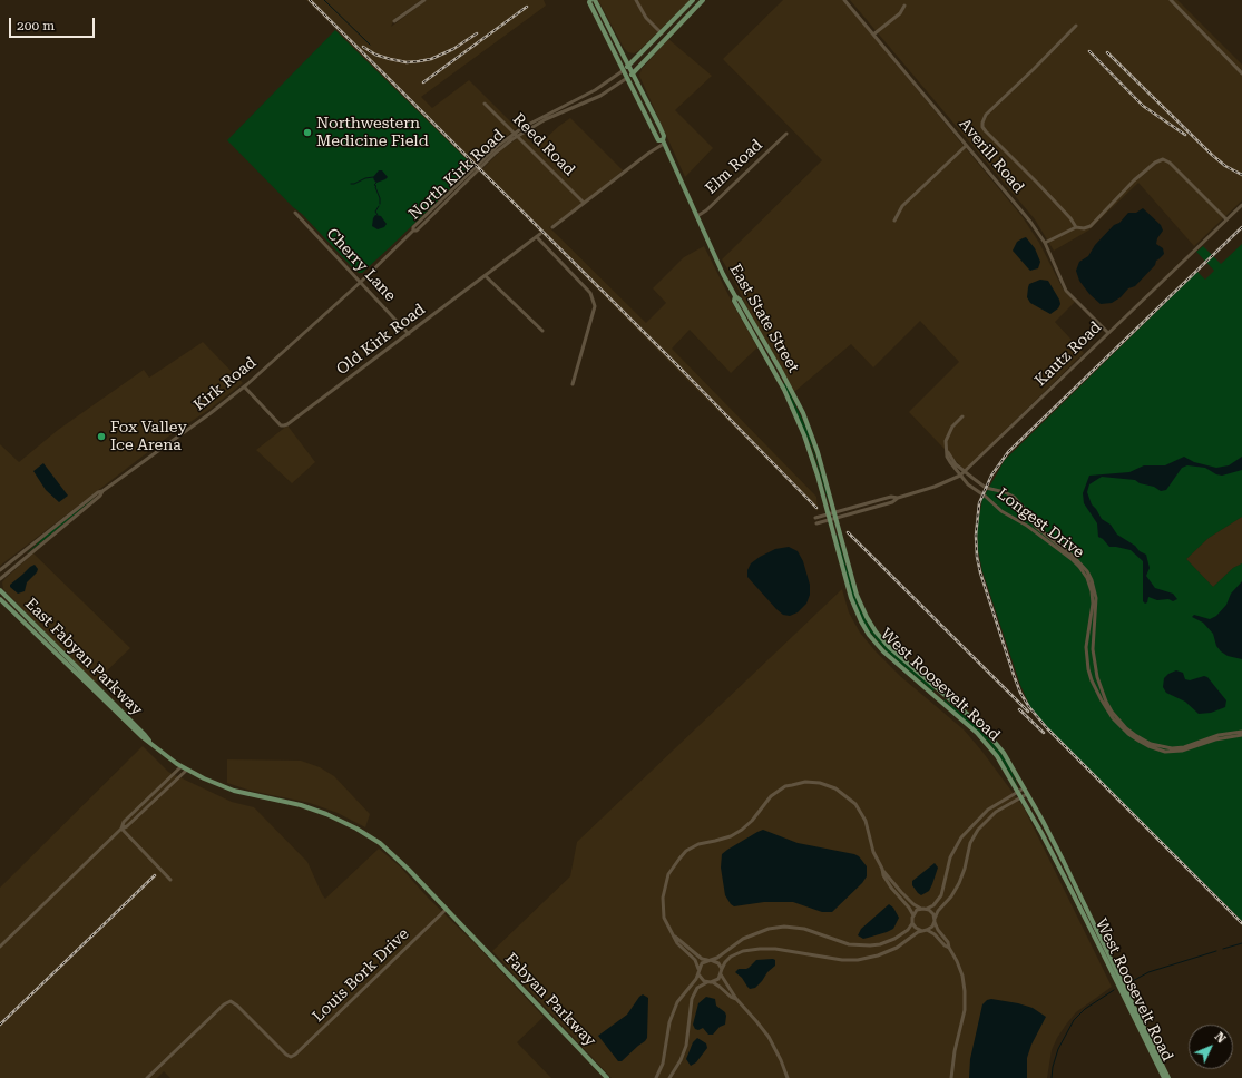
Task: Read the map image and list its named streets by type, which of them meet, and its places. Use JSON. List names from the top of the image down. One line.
{"streets":{"main road":["North Kirk Road","East State Street","East Fabyan Parkway","West Roosevelt Road","Fabyan Parkway"],"street":["Reed Road","Averill Road","Elm Road","Cherry Lane","Old Kirk Road","Kautz Road","Kirk Road","Longest Drive","Louis Bork Drive"]},"crossings":[["Averill Road","Kautz Road"],["Elm Road","East State Street"],["North Kirk Road","East State Street"],["North Kirk Road","Kirk Road"],["Cherry Lane","Old Kirk Road"],["Cherry Lane","Kirk Road"],["East State Street","Kautz Road"],["East State Street","West Roosevelt Road"],["Old Kirk Road","Kirk Road"],["Kautz Road","Longest Drive"],["Kautz Road","West Roosevelt Road"],["East Fabyan Parkway","Louis Bork Drive"],["East Fabyan Parkway","Fabyan Parkway"]],"places":["Northwestern Medicine Field","Fox Valley Ice Arena"],"scale_bar":"200 m","north":"top right"}
